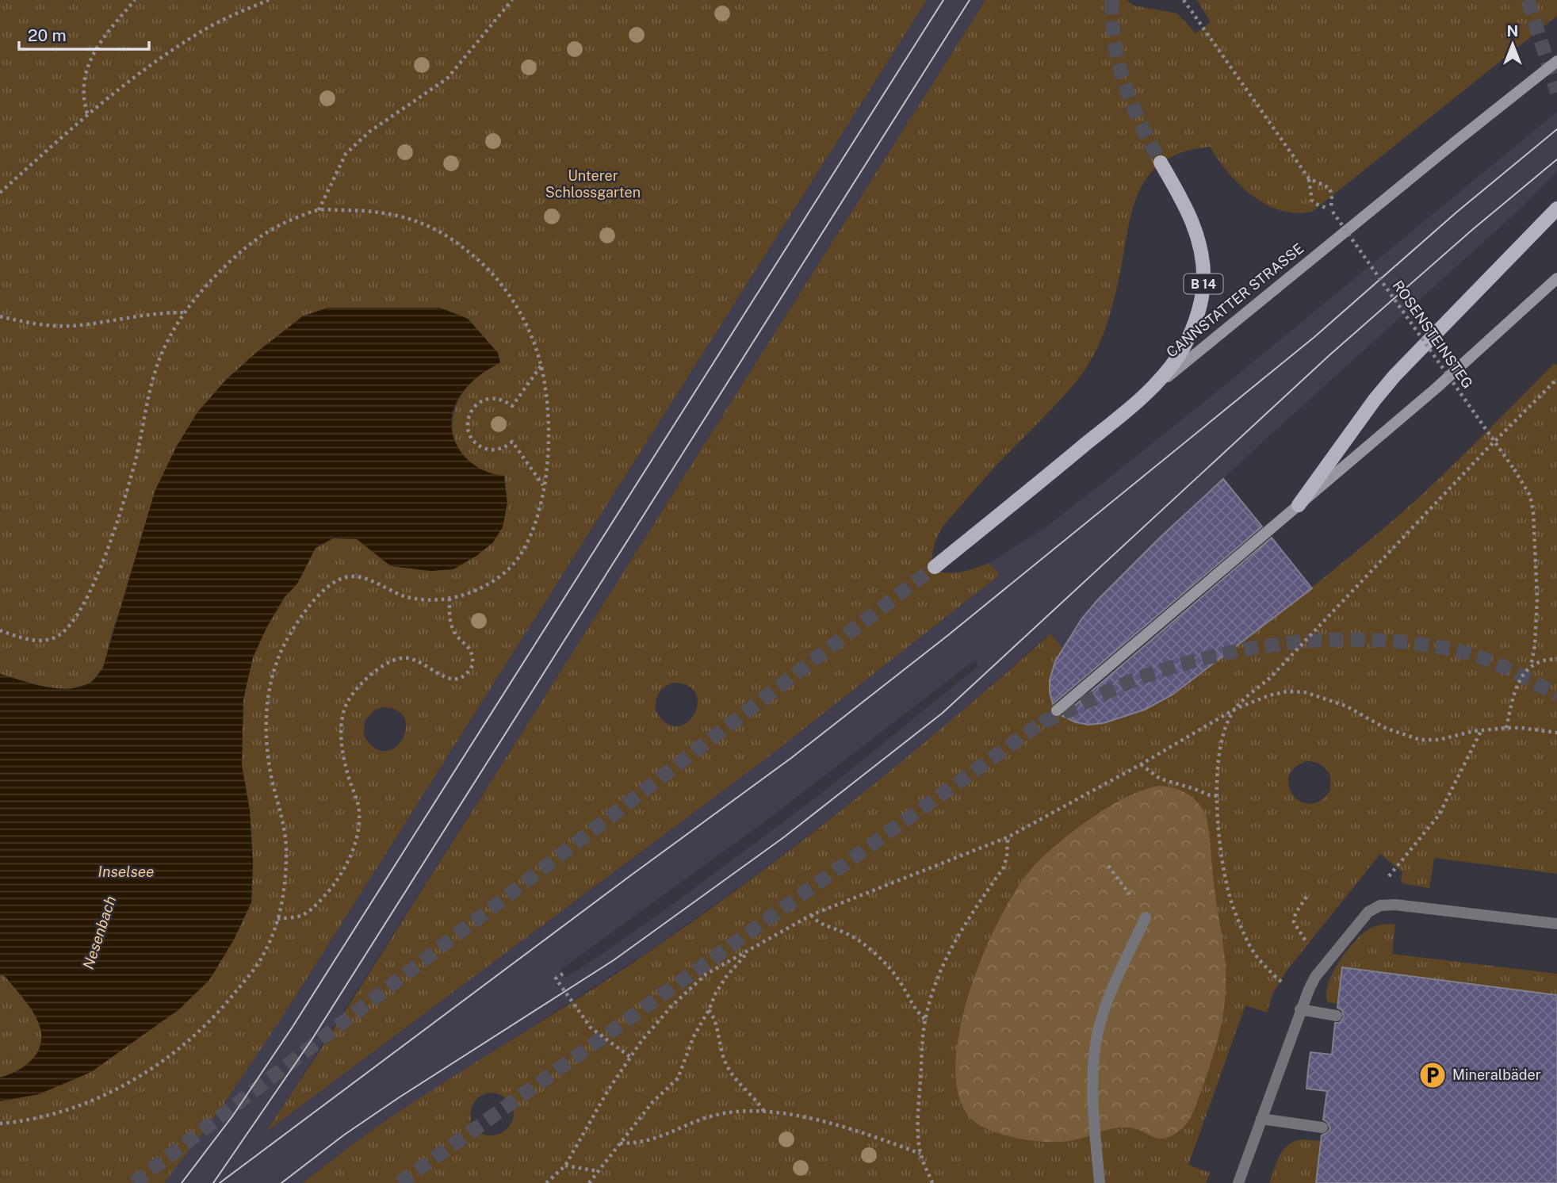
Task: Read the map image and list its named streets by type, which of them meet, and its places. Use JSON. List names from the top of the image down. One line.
{"streets":{"main road":["B 14","CANNSTATTER STRASSE"],"path":["ROSENSTEINSTEG"]},"crossings":[["B 14","CANNSTATTER STRASSE"]],"water":["Inselsee","Nesenbach"],"parks":["Unterer Schlossgarten"],"places":{"parking":["Mineralbäder"]},"scale_bar":"20 m","north":"top"}
